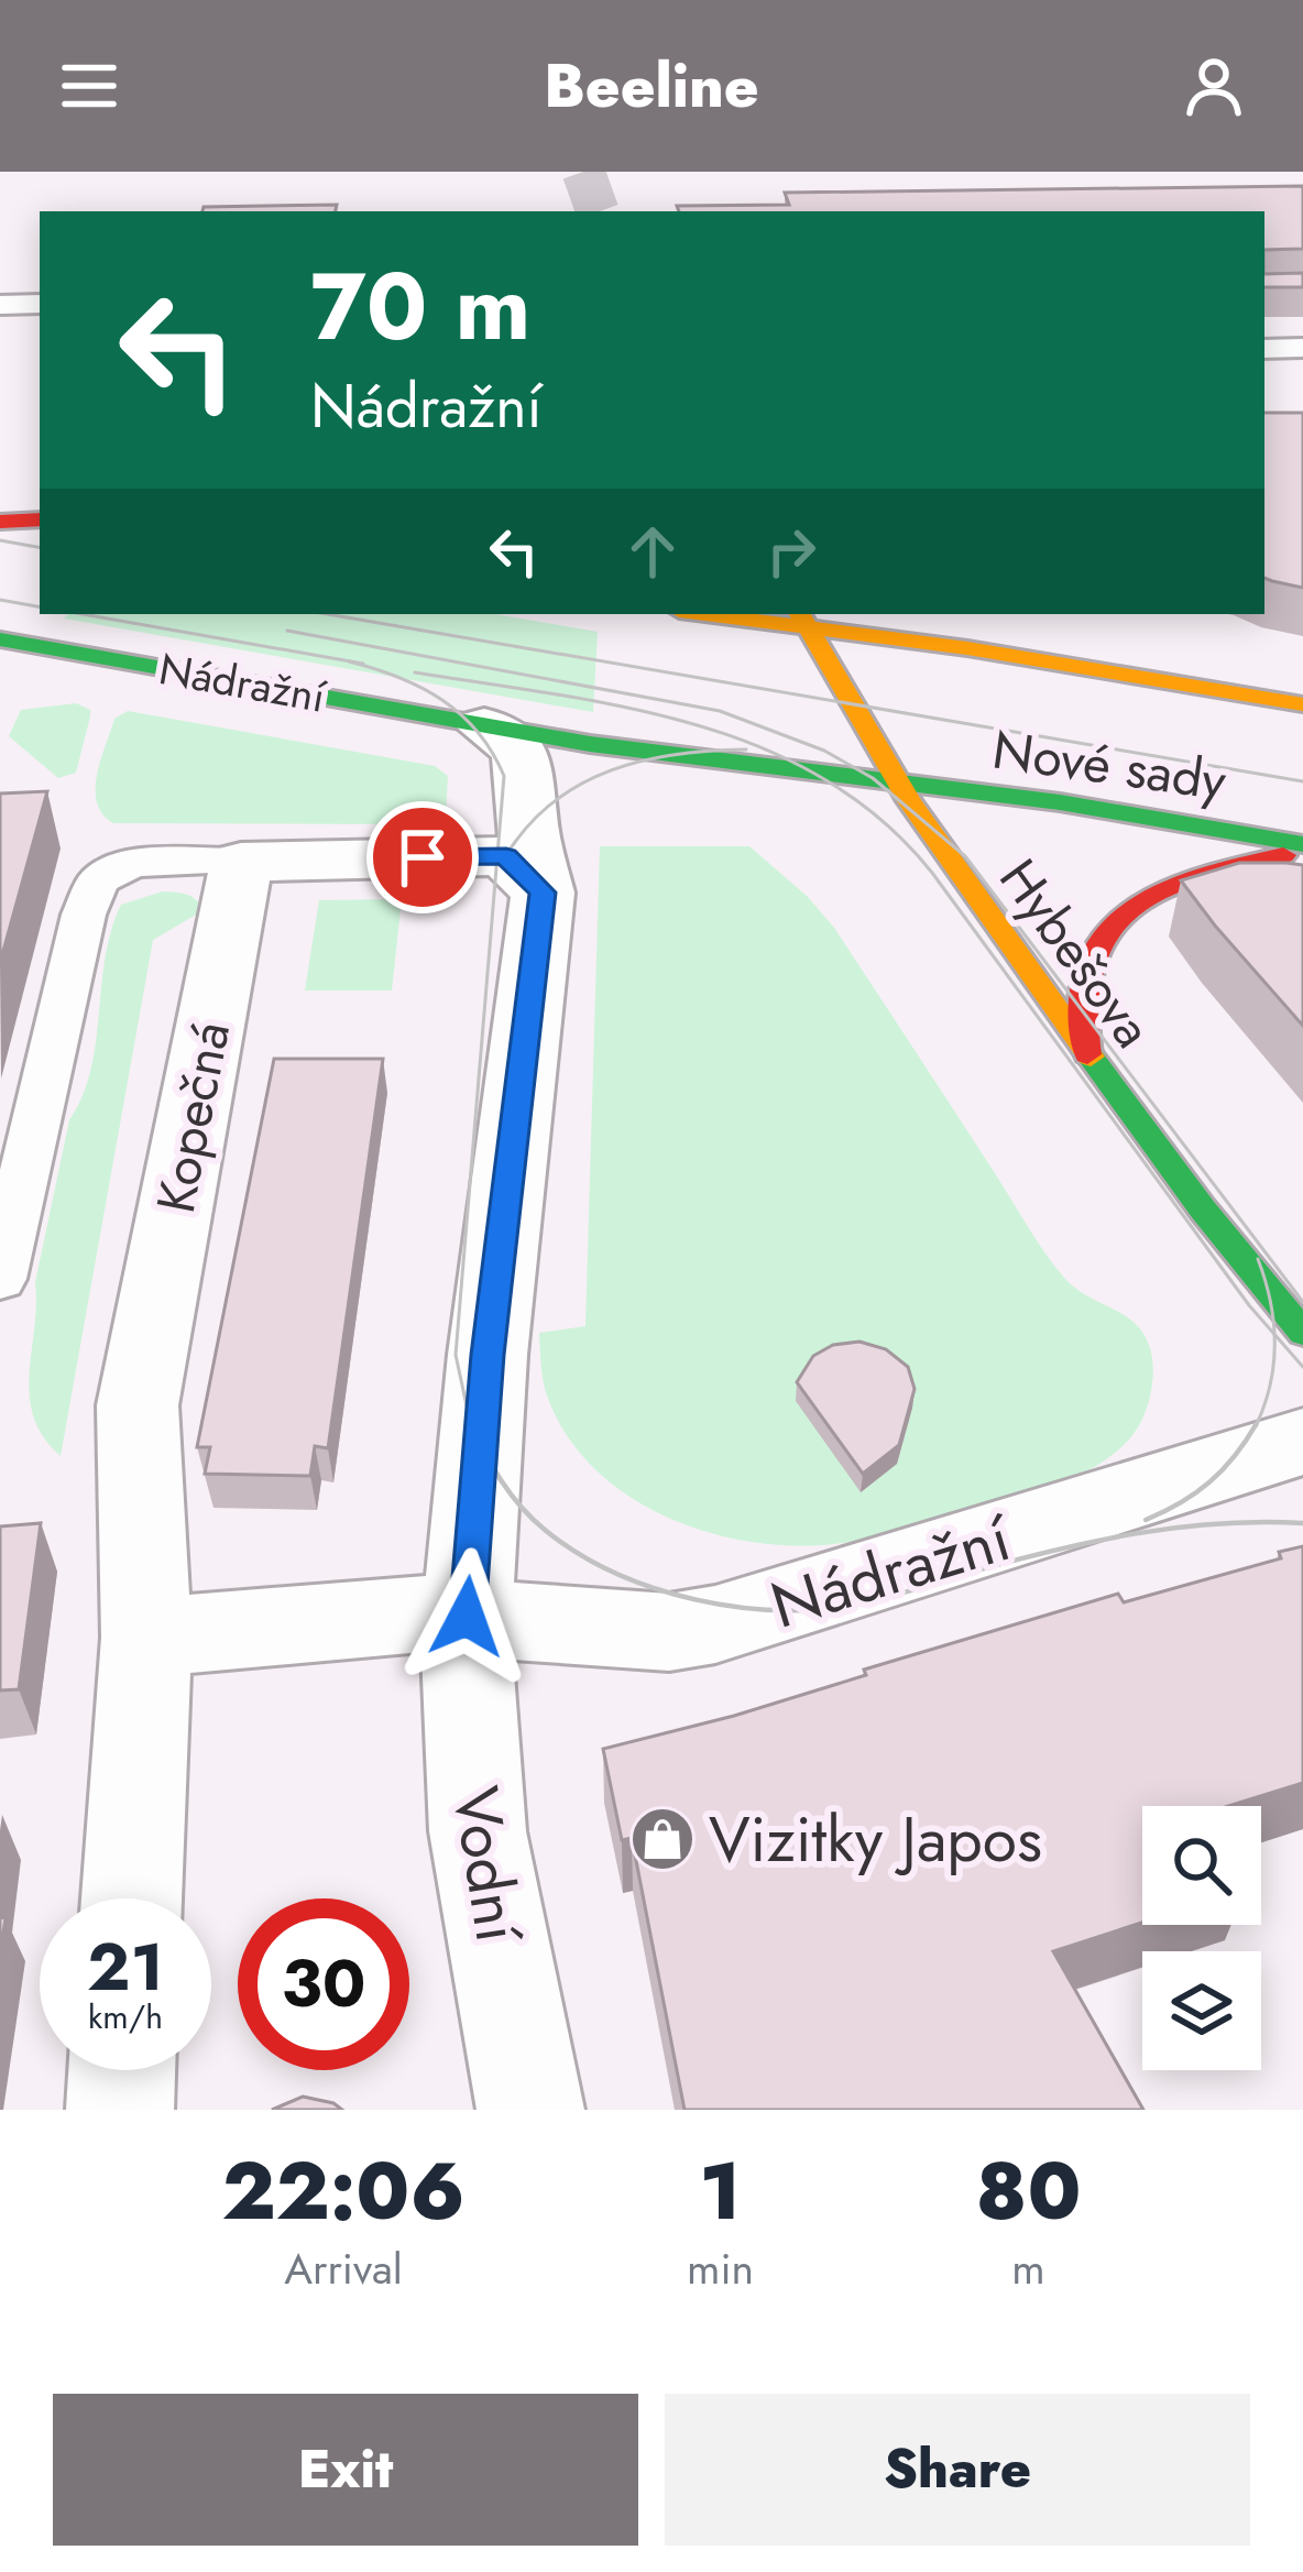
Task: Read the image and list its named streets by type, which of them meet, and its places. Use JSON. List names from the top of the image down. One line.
{"streets":{"main road":["Nádražní","Nové sady","Hybešova"],"street":["Kopečná","Vodní"]},"crossings":[["Nádražní","Nové sady"],["Nádražní","Hybešova"],["Nádražní","Kopečná"],["Nádražní","Vodní"],["Nové sady","Hybešova"]],"places":{"shop":["Vizitky Japos"]},"page":{"header":"Beeline","turn":["70 m","Nádražní"],"speed":"21 km/h","limit":"30","eta":["22:06","Arrival","1","min","80","m"],"buttons":["Exit","Share"]}}
